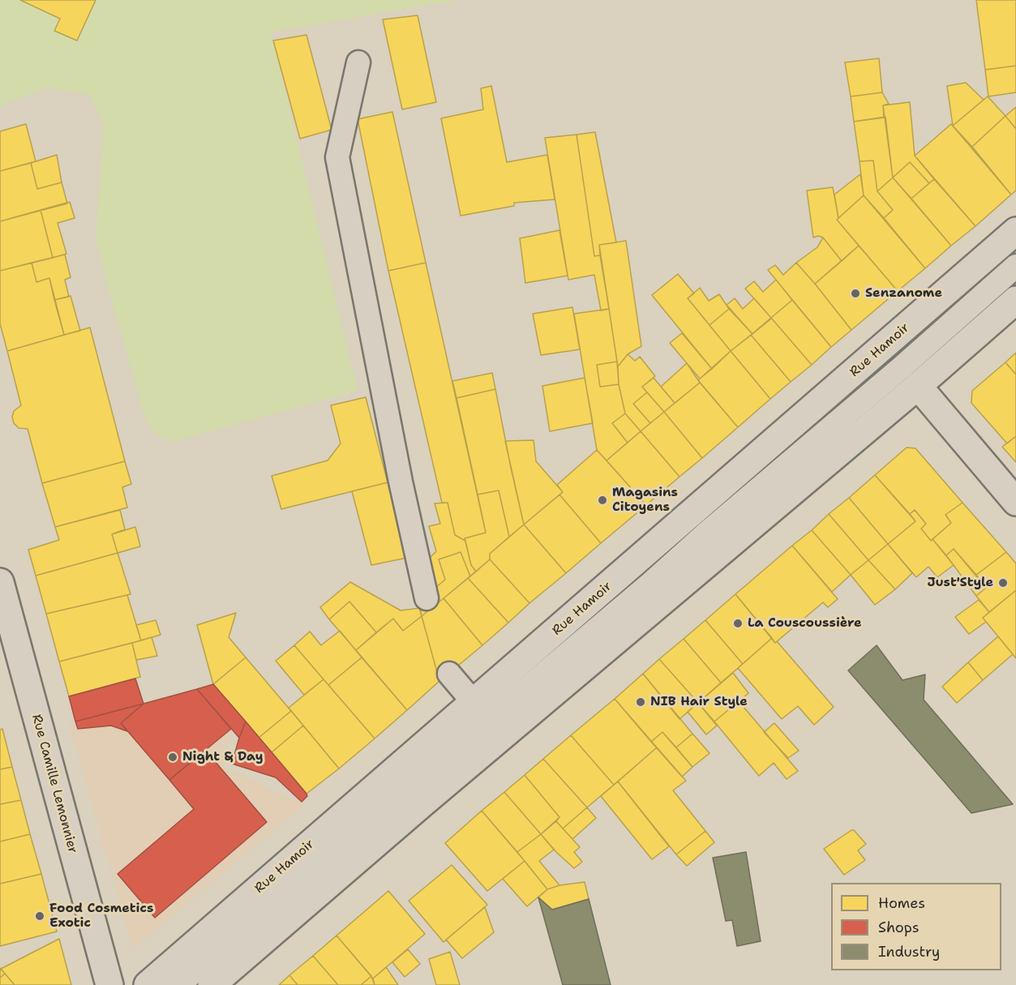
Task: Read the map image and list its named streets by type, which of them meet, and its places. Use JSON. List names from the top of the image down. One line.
{"streets":{"main road":["Rue Hamoir","Rue Camille Lemonnier"]},"places":["Senzanome","Magasins Citoyens","Just'Style","La Couscoussière","NIB Hair Style","Night & Day","Food Cosmetics Exotic"],"legend":["Homes","Shops","Industry"]}
